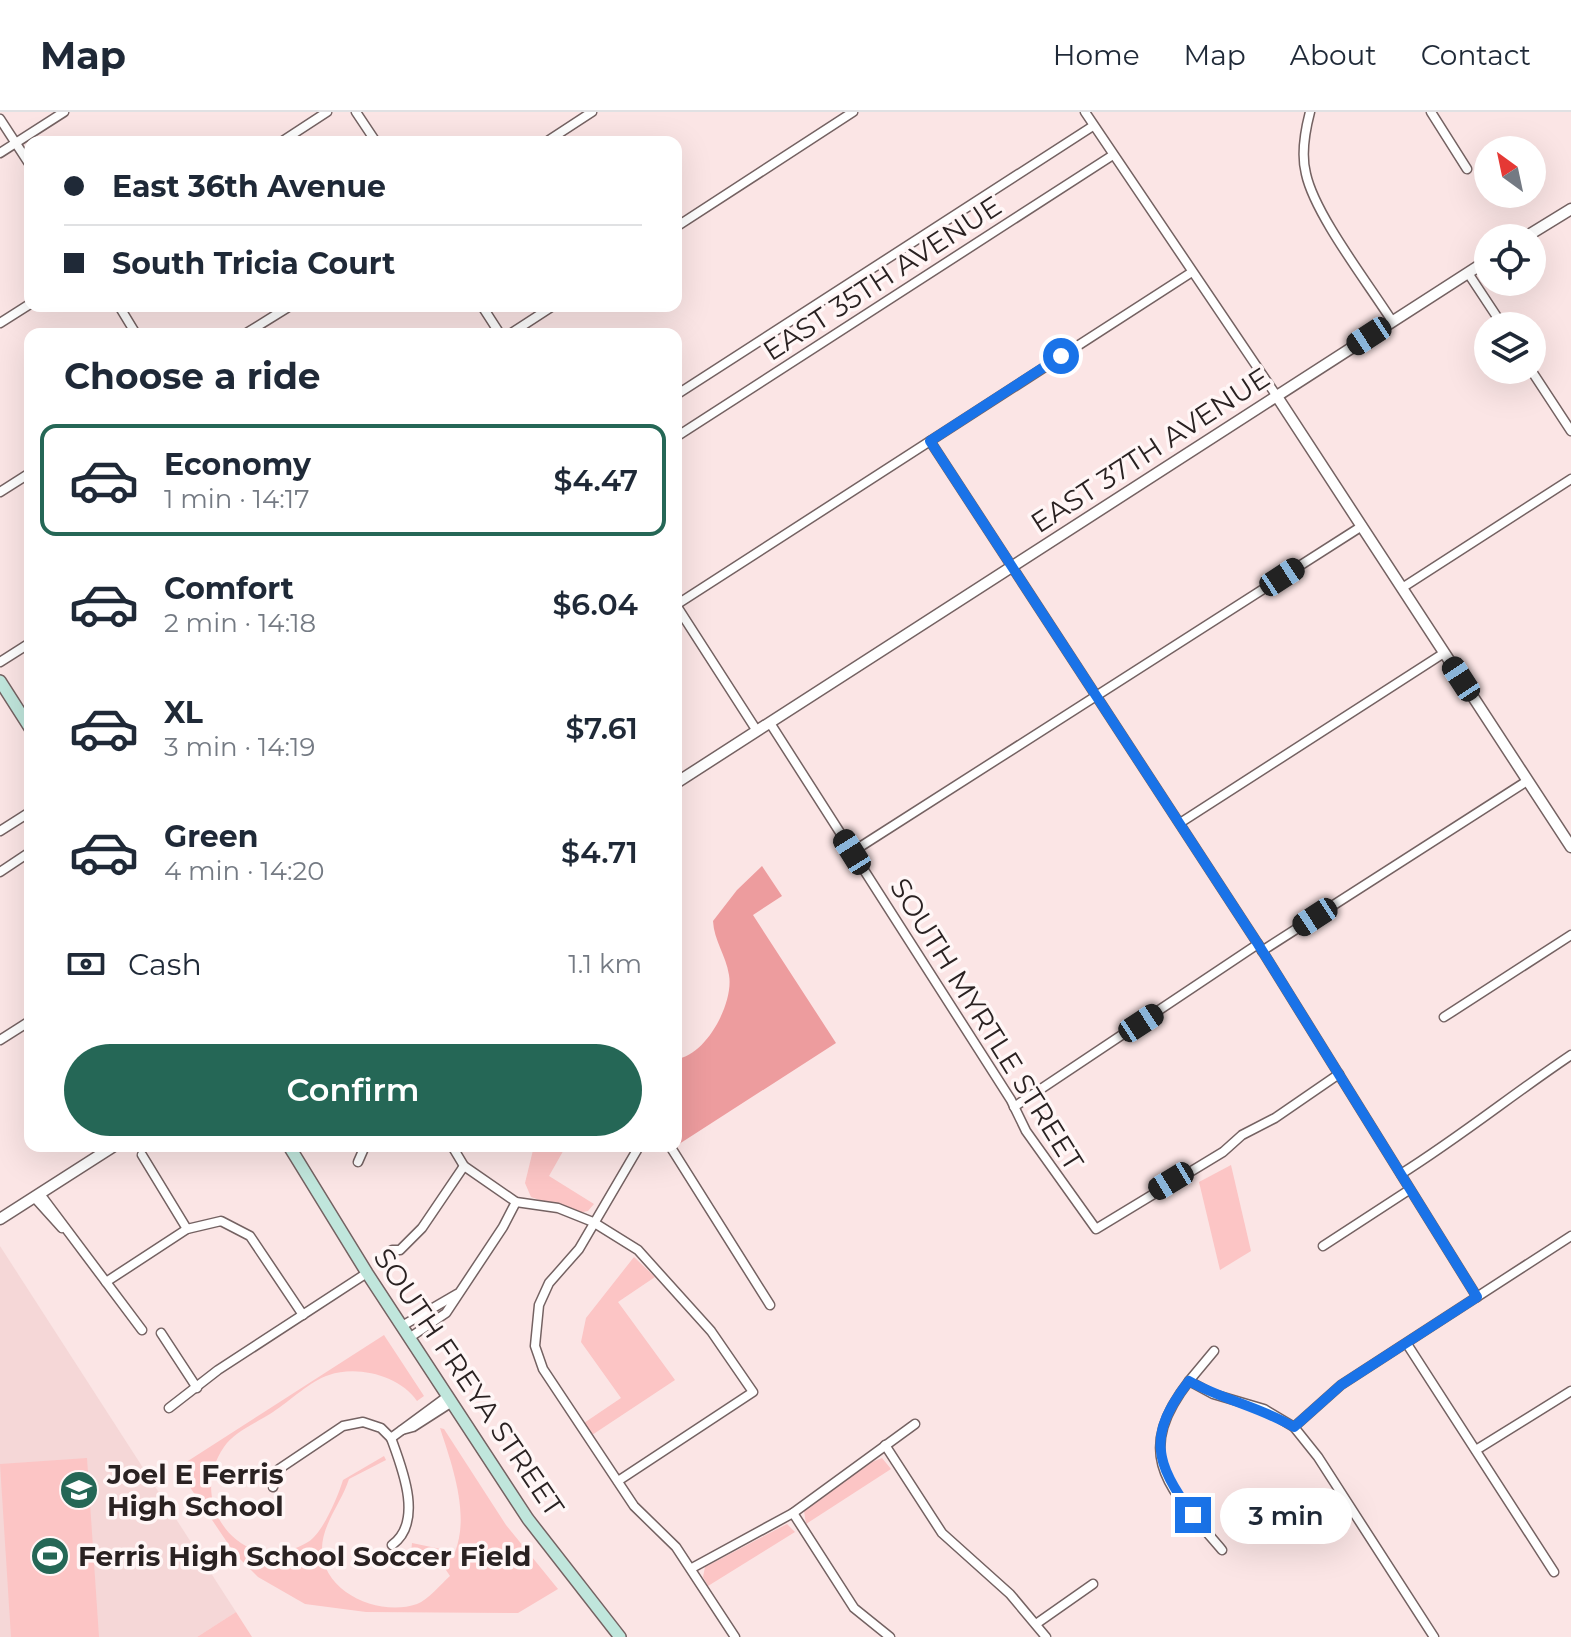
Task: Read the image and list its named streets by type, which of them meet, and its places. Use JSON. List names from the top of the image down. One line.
{"streets":{"main road":["SOUTH FREYA STREET"],"street":["EAST 35TH AVENUE","EAST 37TH AVENUE","SOUTH MYRTLE STREET"]},"crossings":[["EAST 37TH AVENUE","SOUTH MYRTLE STREET"]],"places":{"school or university":["Joel E Ferris High School"],"sports":["Ferris High School Soccer Field"]},"north":"top left","page":{"header":"Map","nav":["Home","Map","About","Contact"],"banner":["East 36th Avenue","South Tricia Court"],"heading":"Choose a ride","list":[{"name":"Economy","note":"1 min · 14:17","value":"$4.47"},{"name":"Comfort","note":"2 min · 14:18","value":"$6.04"},{"name":"XL","note":"3 min · 14:19","value":"$7.61"},{"name":"Green","note":"4 min · 14:20","value":"$4.71"}],"pay":["Cash","1.1 km"],"buttons":"Confirm","bubble":"3 min"}}
